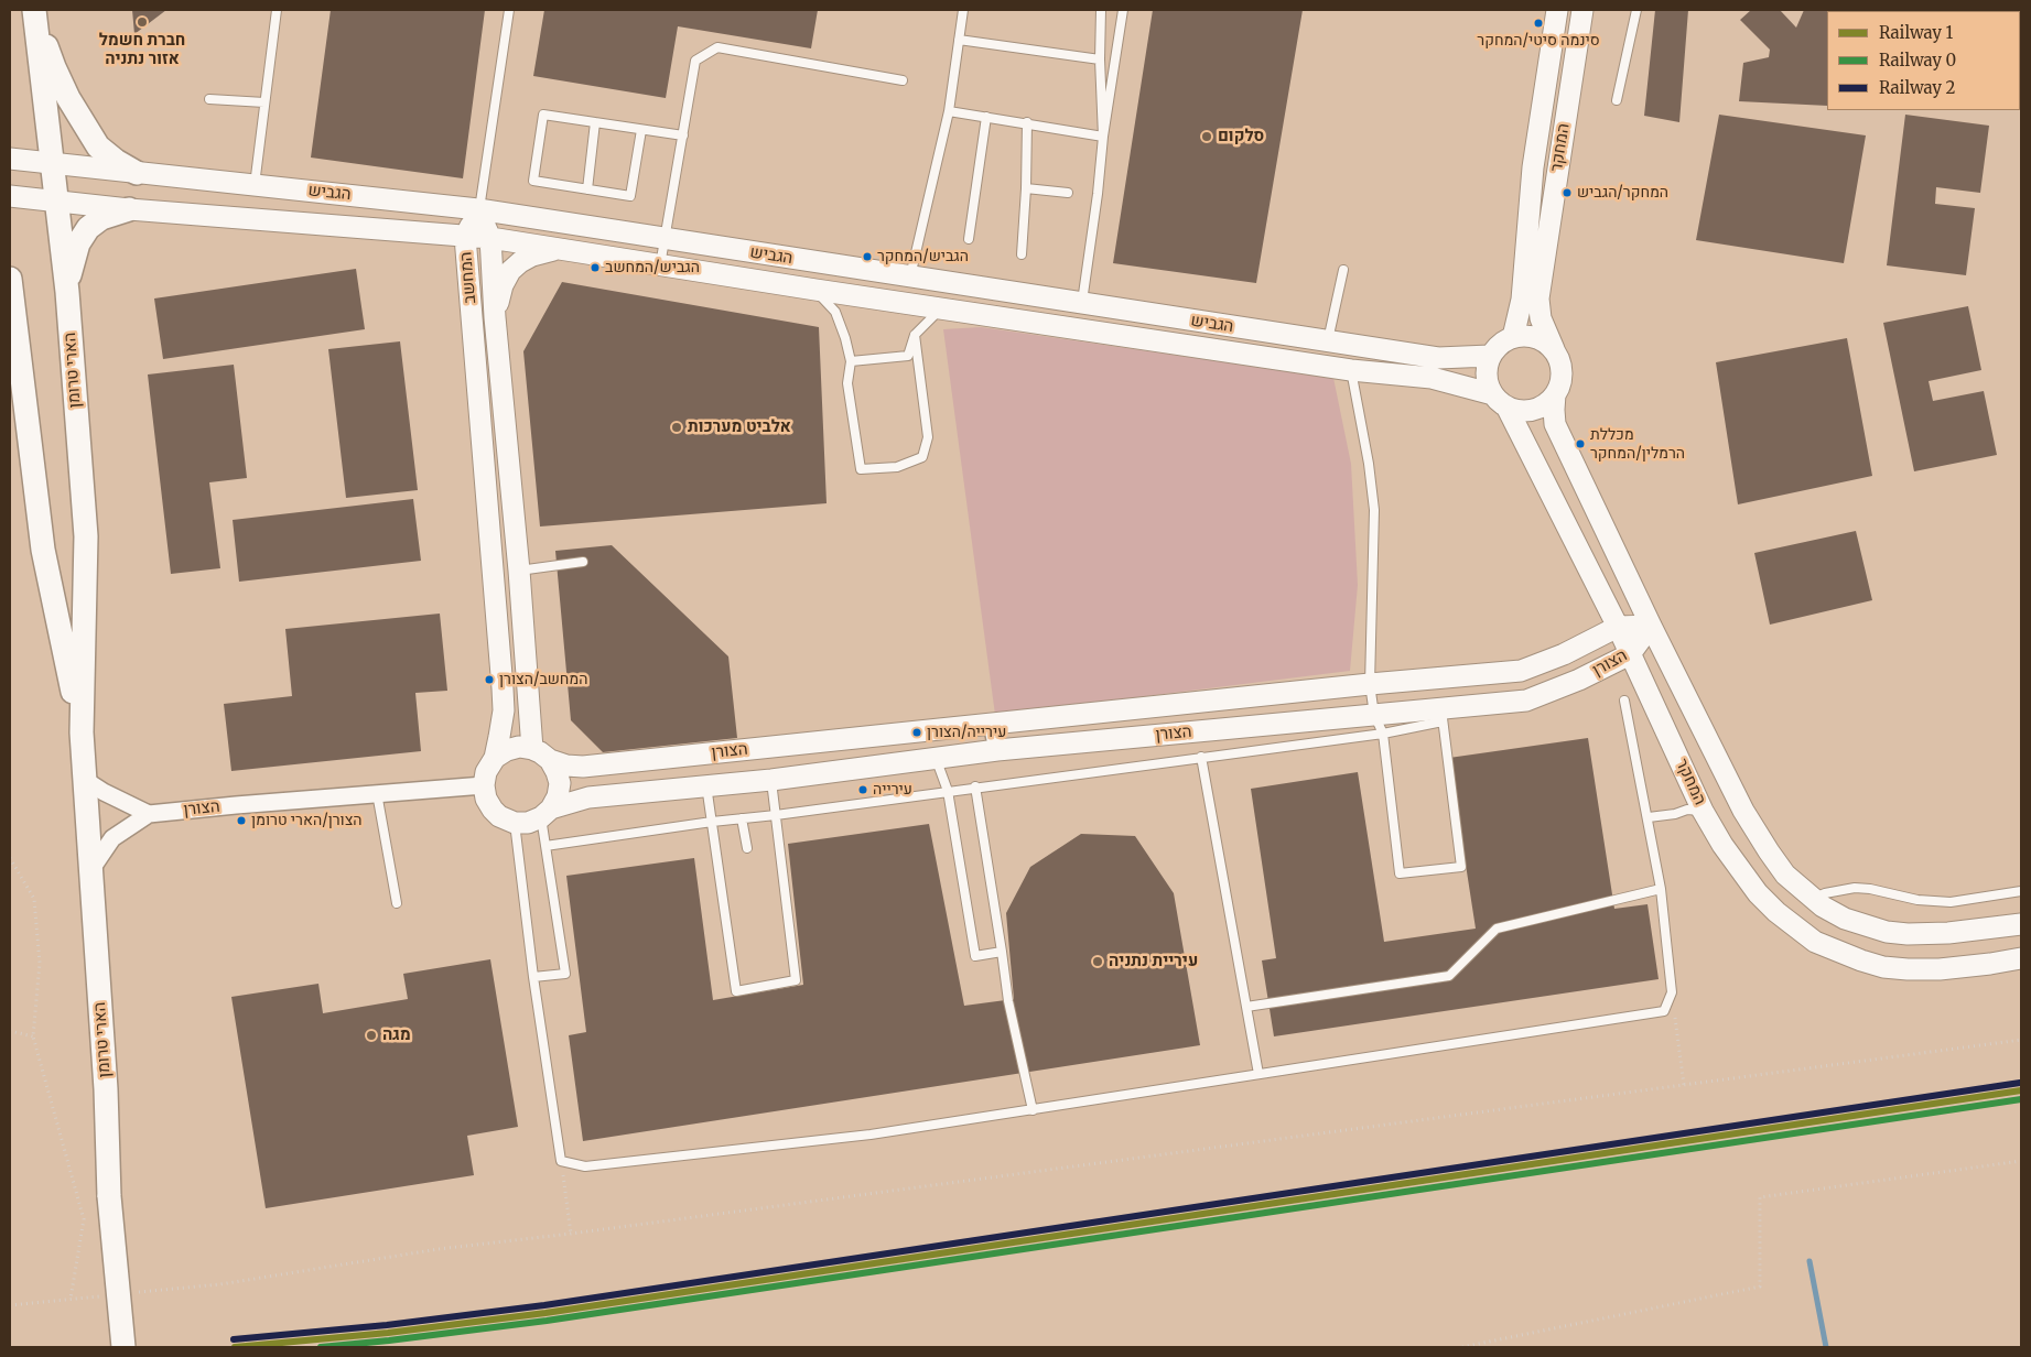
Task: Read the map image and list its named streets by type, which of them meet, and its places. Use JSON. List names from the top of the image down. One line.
{"streets":{"main road":["הארי טרומן"],"street":["המחקר","הגביש","המחשב","הצורן"]},"crossings":[["המחקר","הגביש"],["המחקר","הצורן"],["הגביש","המחשב"],["הגביש","הארי טרומן"],["המחשב","הצורן"],["הארי טרומן","הצורן"]],"places":["חברת חשמל אזור נתניה","סינמה סיטי/המחקר","סלקום","המחקר/הגביש","הגביש/המחקר","הגביש/המחשב","אלביט מערכות","מכללת הרמלין/המחקר","המחשב/הצורן","עירייה/הצורן","עירייה","הצורן/הארי טרומן","עיריית נתניה","מגה"],"lines":["rail line 2","rail line 1","rail line 0"],"legend":["Railway 1","Railway 0","Railway 2"]}
